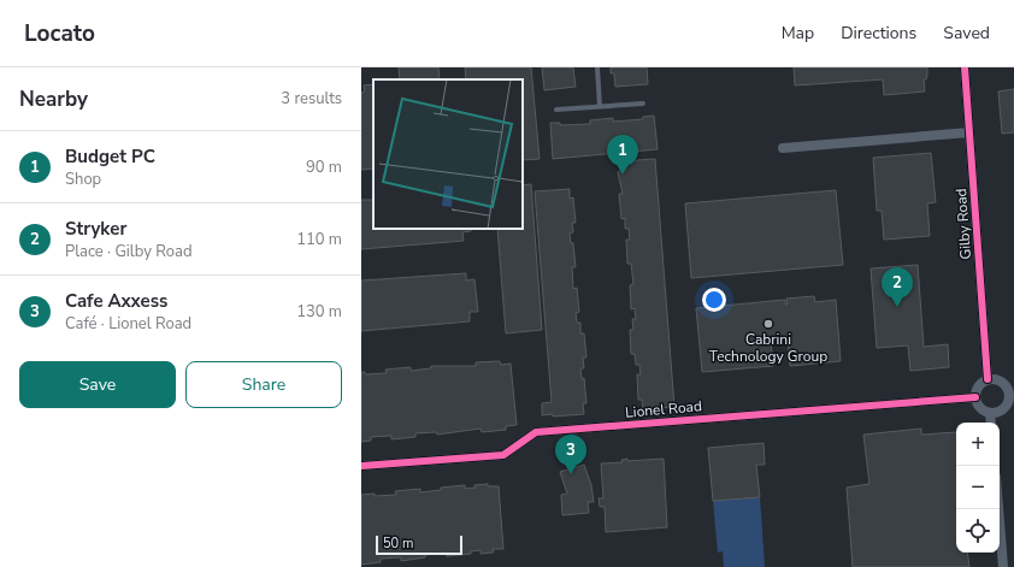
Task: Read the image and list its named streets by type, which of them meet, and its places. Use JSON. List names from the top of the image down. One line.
{"streets":{"street":["Gilby Road","Lionel Road"]},"crossings":[["Gilby Road","Lionel Road"]],"places":["Cabrini Technology Group"],"scale_bar":"50 m","page":{"header":"Locato","nav":["Map","Directions","Saved"],"heading":["Nearby","3 results"],"list":[{"mark":"1","name":"Budget PC","note":"Shop","value":"90 m"},{"mark":"2","name":"Stryker","note":"Place · Gilby Road","value":"110 m"},{"mark":"3","name":"Cafe Axxess","note":"Café · Lionel Road","value":"130 m"}],"pins":["1","2","3"],"buttons":["Save","Share"],"map_buttons":["+","−"],"scale":"50 m"}}
